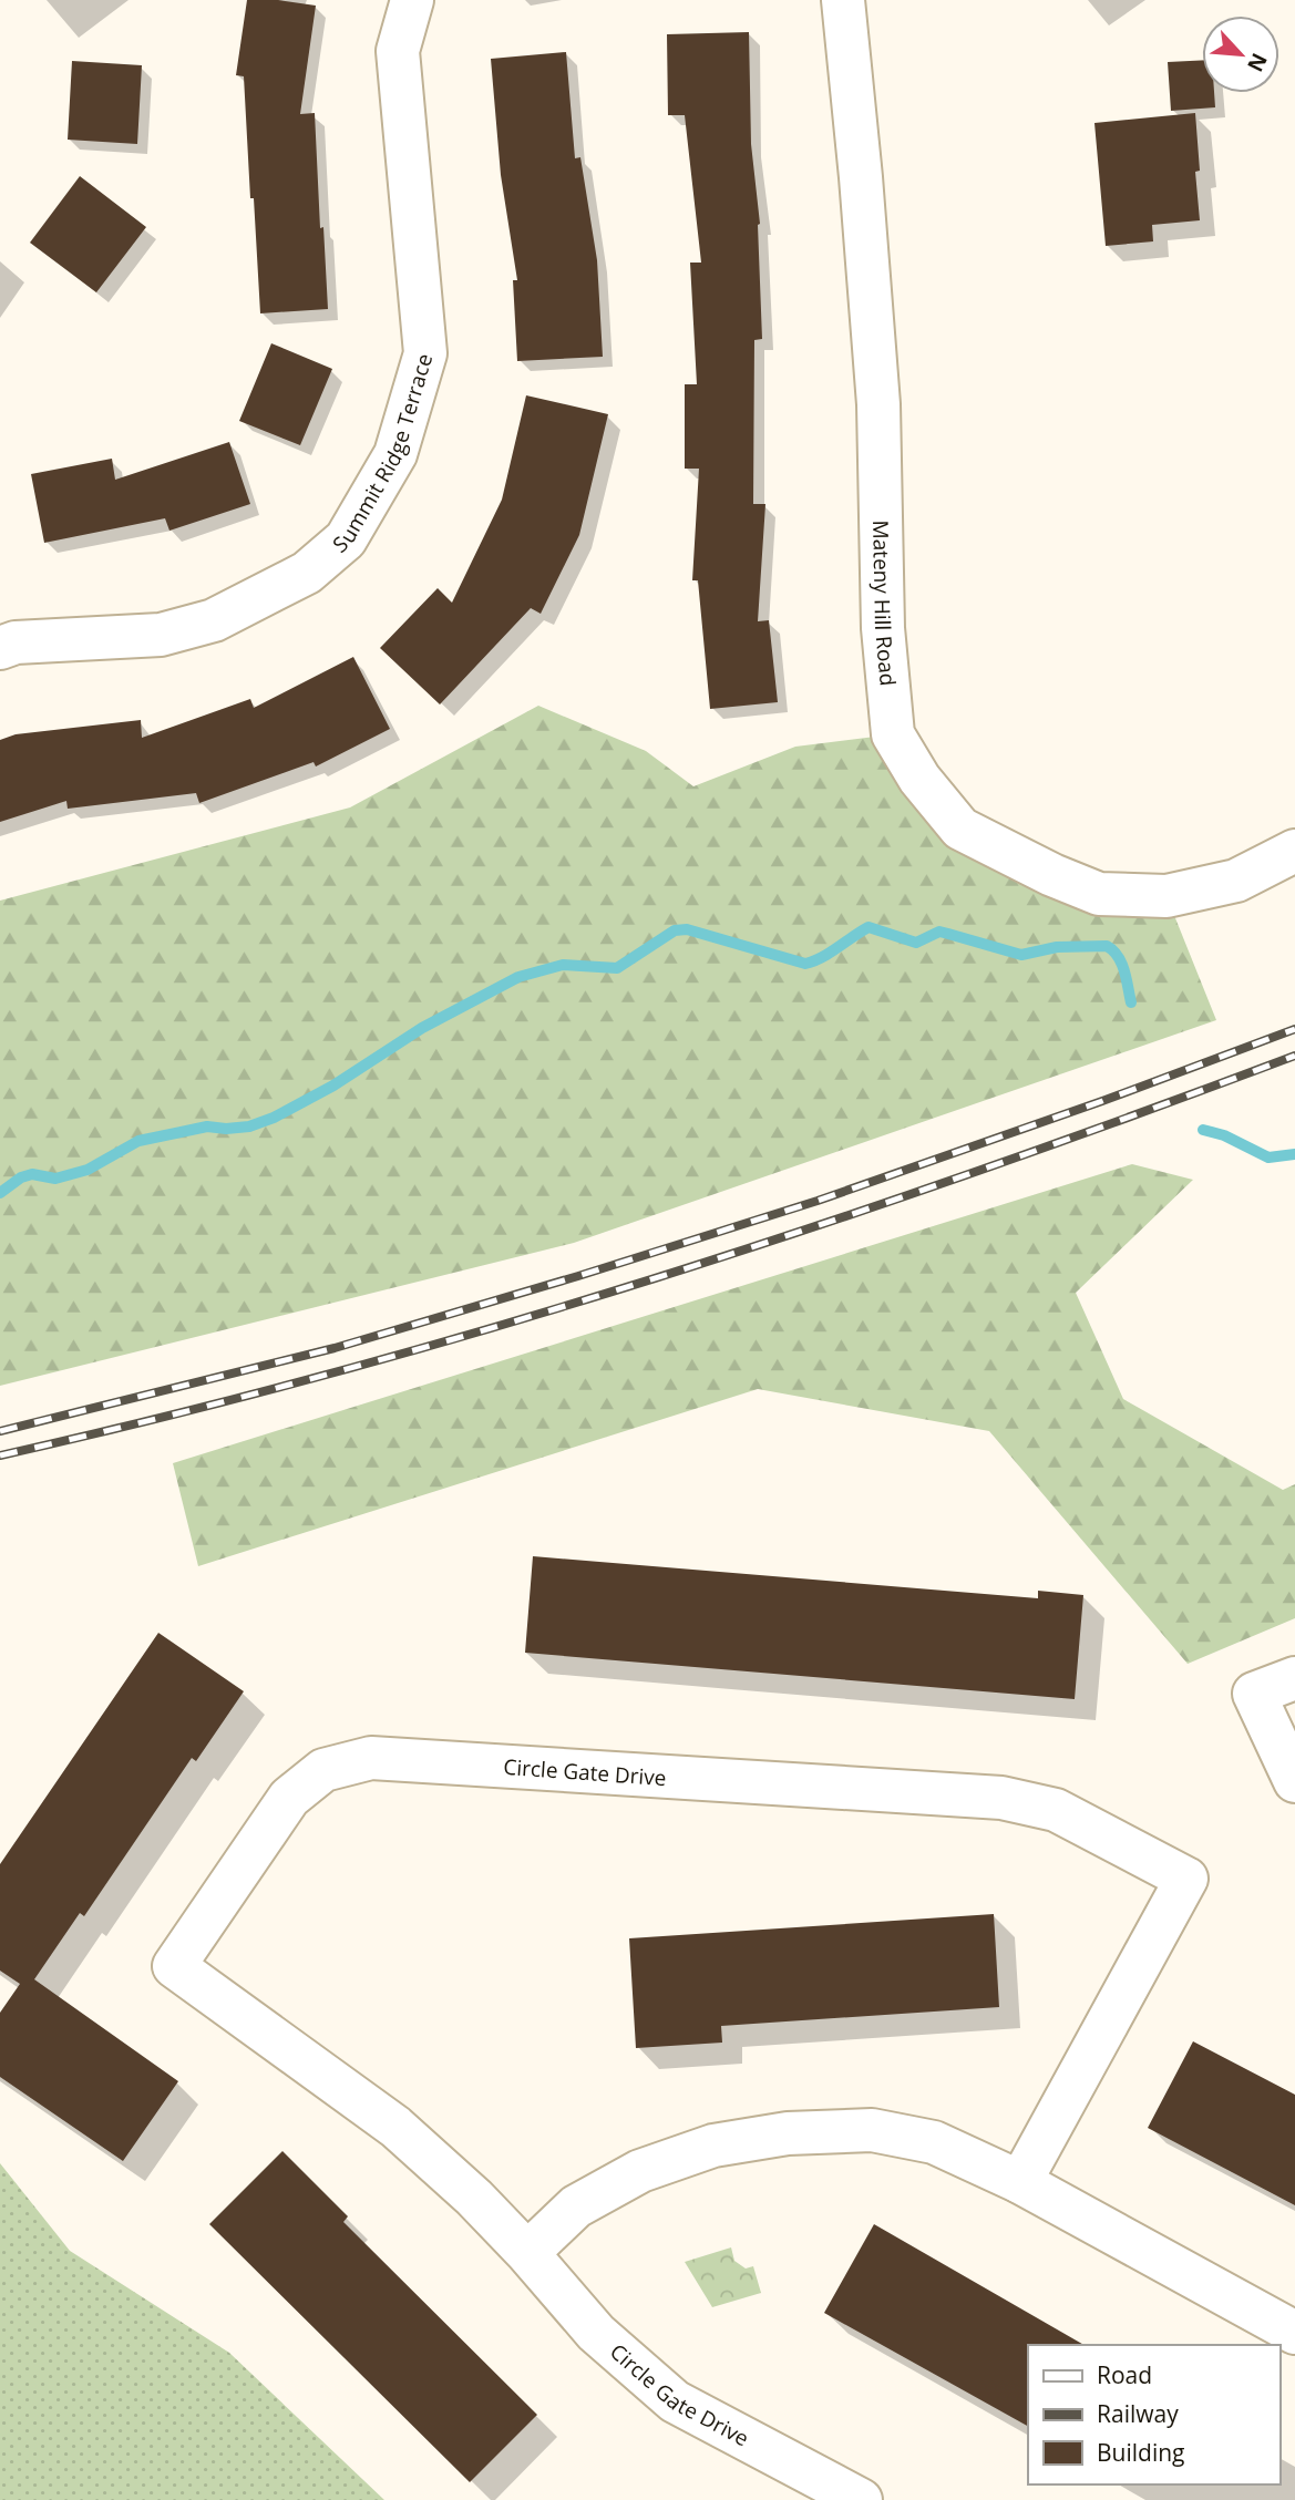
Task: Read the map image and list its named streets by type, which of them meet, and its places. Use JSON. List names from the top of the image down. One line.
{"streets":{"street":["Summit Ridge Terrace","Mateny Hill Road","Circle Gate Drive"]},"legend":["Road","Railway","Building"],"north":"bottom right"}
